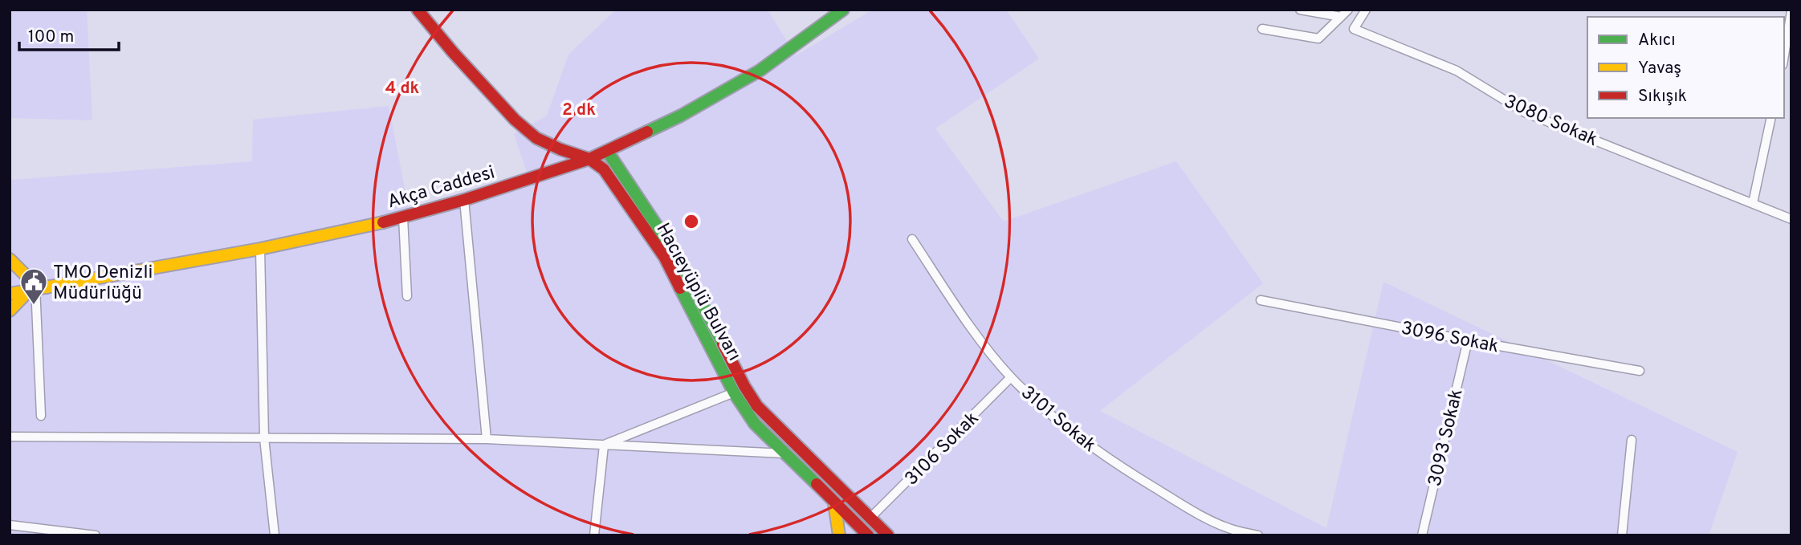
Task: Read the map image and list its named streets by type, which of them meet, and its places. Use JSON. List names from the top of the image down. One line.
{"streets":{"street":["3080 Sokak","Akça Caddesi","Hacıeyüplü Bulvarı","3096 Sokak","3101 Sokak","3093 Sokak","3106 Sokak"]},"crossings":[["Akça Caddesi","Hacıeyüplü Bulvarı"],["Hacıeyüplü Bulvarı","3106 Sokak"],["3096 Sokak","3093 Sokak"],["3101 Sokak","3106 Sokak"]],"places":{"public building":["TMO Denizli Müdürlüğü"]},"legend":["Akıcı","Yavaş","Sıkışık"],"scale_bar":"100 m","rings":["4 dk","2 dk"]}
